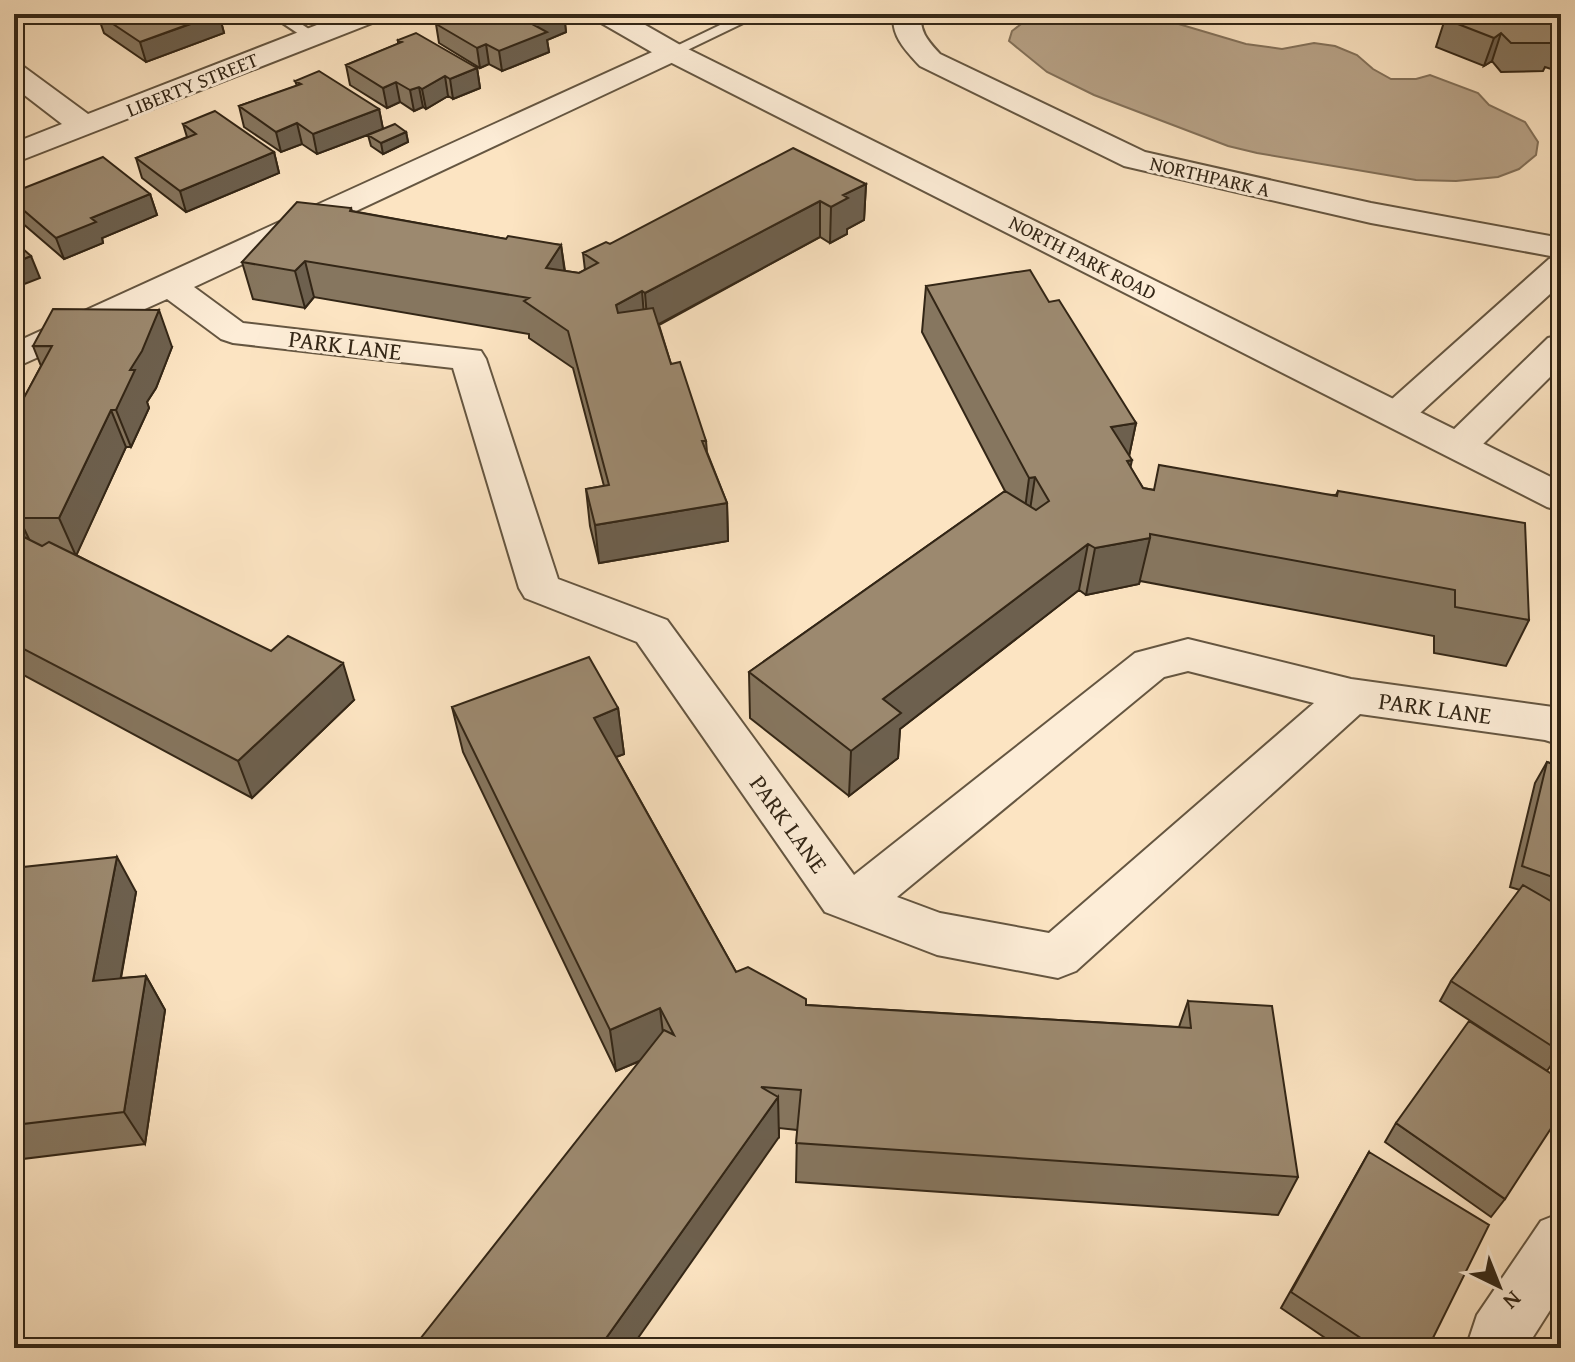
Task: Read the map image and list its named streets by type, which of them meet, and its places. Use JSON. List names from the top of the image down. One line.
{"streets":{"street":["LIBERTY STREET","NORTHPARK A","NORTH PARK ROAD","PARK LANE"]},"north":"bottom right"}
